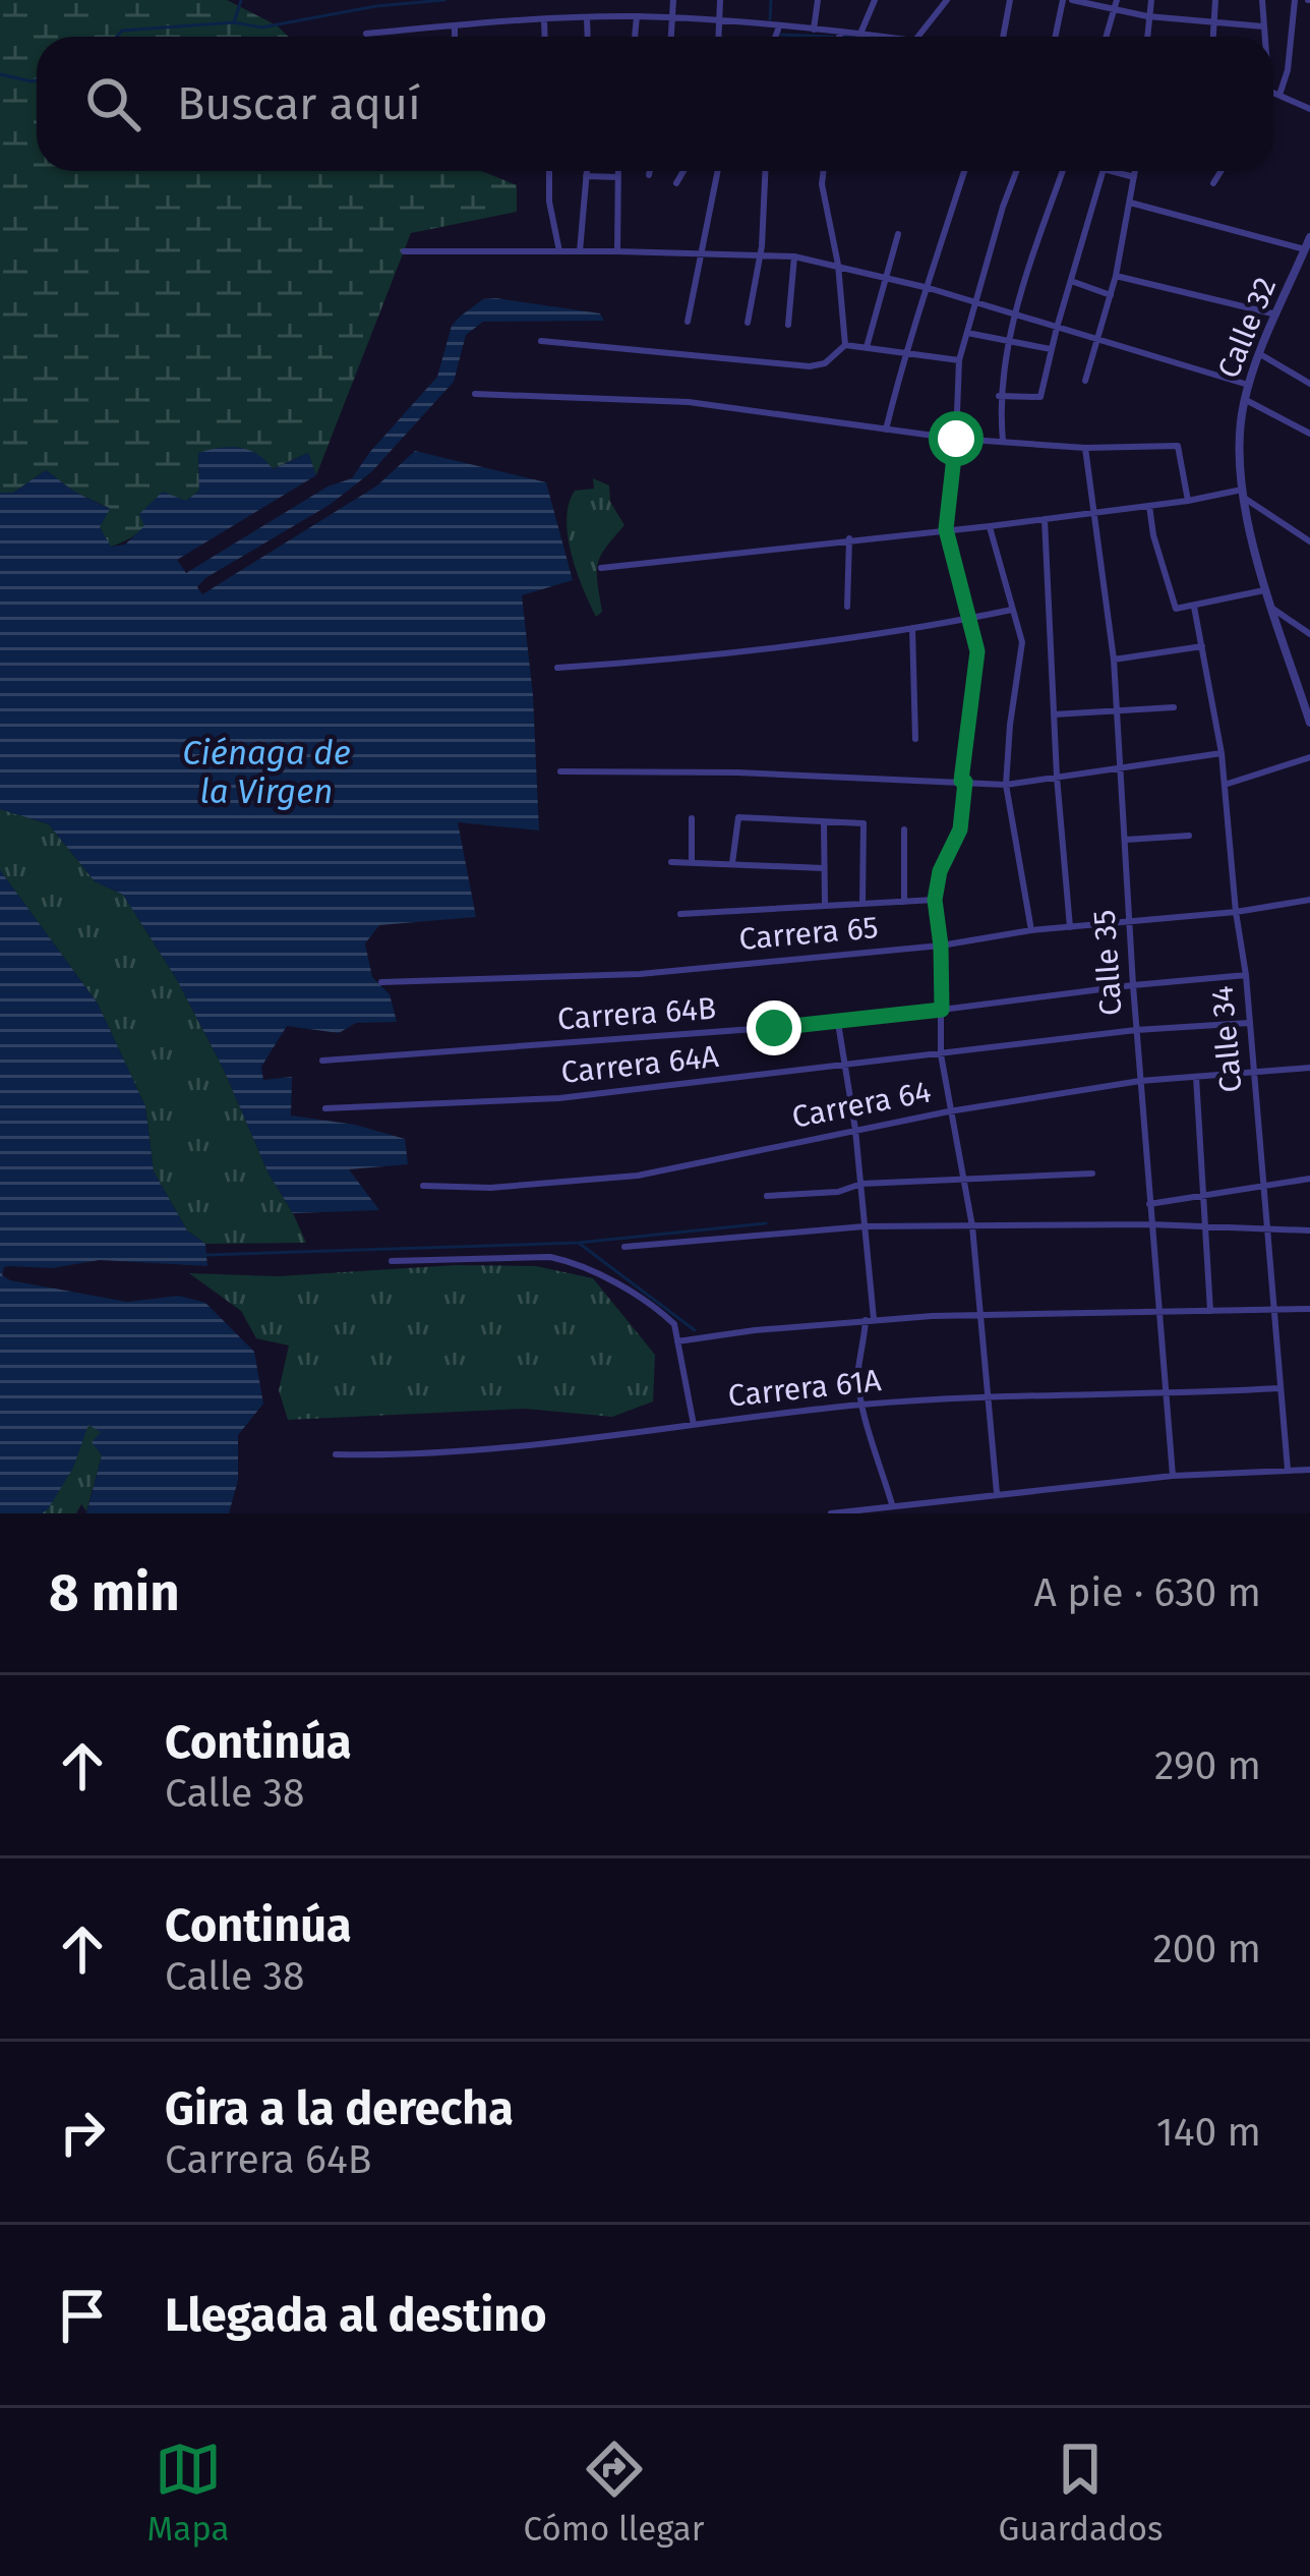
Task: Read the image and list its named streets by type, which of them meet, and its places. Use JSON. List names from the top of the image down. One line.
{"streets":{"street":["Calle 32","Carrera 65","Calle 35","Carrera 64B","Calle 34","Carrera 64A","Carrera 64","Carrera 61A"]},"crossings":[["Carrera 65","Calle 35"],["Carrera 65","Calle 34"],["Calle 35","Carrera 64B"],["Calle 35","Carrera 64A"],["Calle 35","Carrera 64"],["Calle 35","Carrera 61A"],["Carrera 64B","Calle 34"],["Calle 34","Carrera 64A"],["Calle 34","Carrera 64"],["Calle 34","Carrera 61A"]],"water":["Ciénaga de la Virgen"],"page":{"search":"Buscar aquí","heading":["8 min","A pie · 630 m"],"list":[["Continúa","Calle 38","290 m"],["Continúa","Calle 38","200 m"],["Gira a la derecha","Carrera 64B","140 m"],"Llegada al destino"],"nav":["Mapa","Cómo llegar","Guardados"]}}
